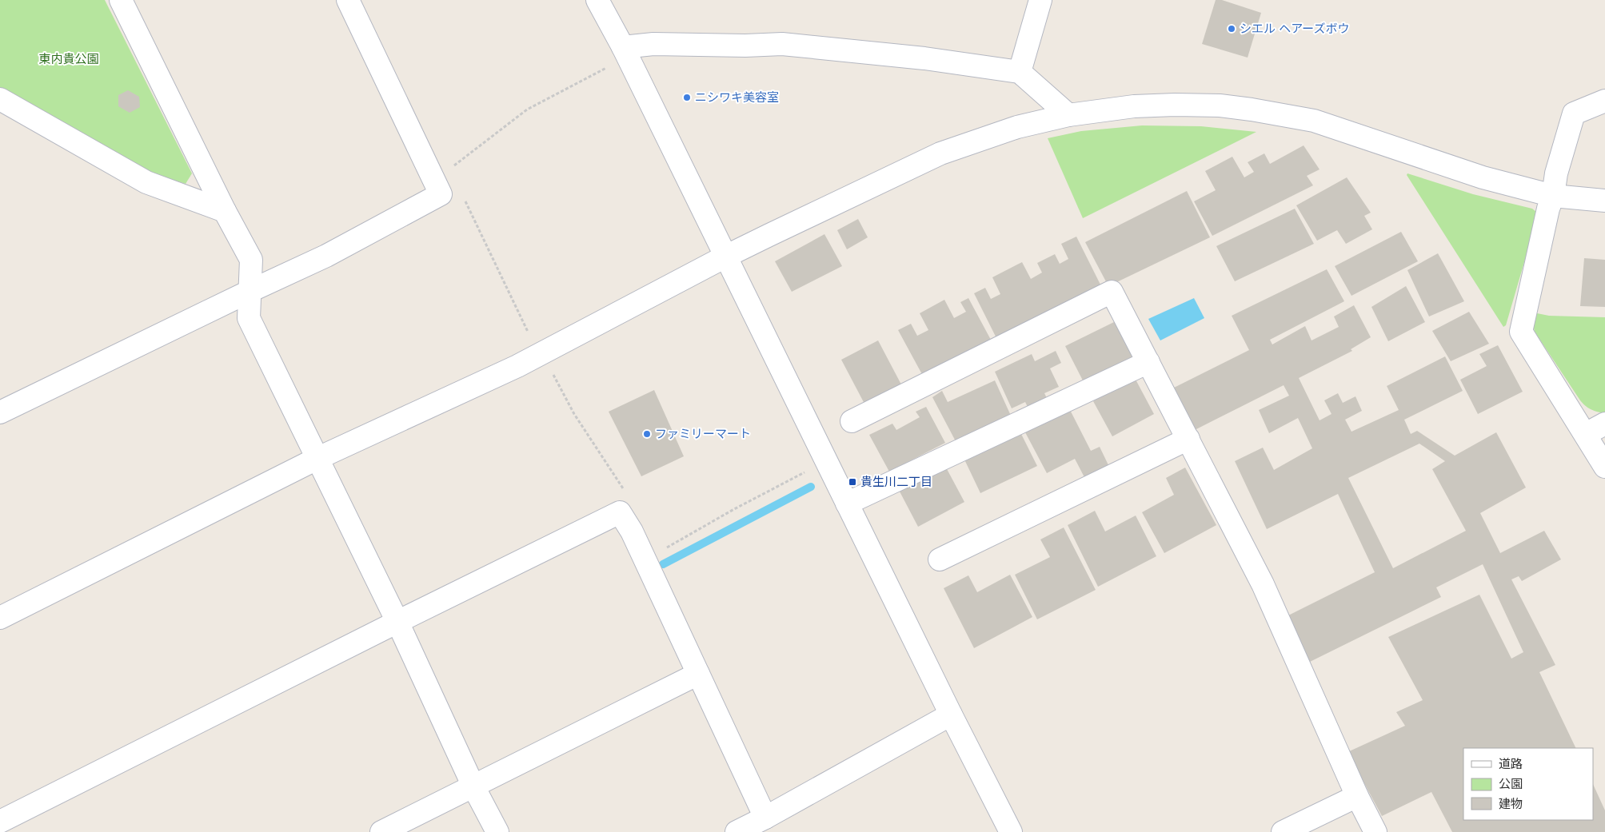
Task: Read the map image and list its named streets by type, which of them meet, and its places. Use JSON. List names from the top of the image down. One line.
{"parks":["東内貴公園"],"places":{"other":["シエル ヘアーズボウ","ニシワキ美容室","ファミリーマート"],"transit":["貴生川二丁目"]},"legend":["道路","公園","建物"]}
